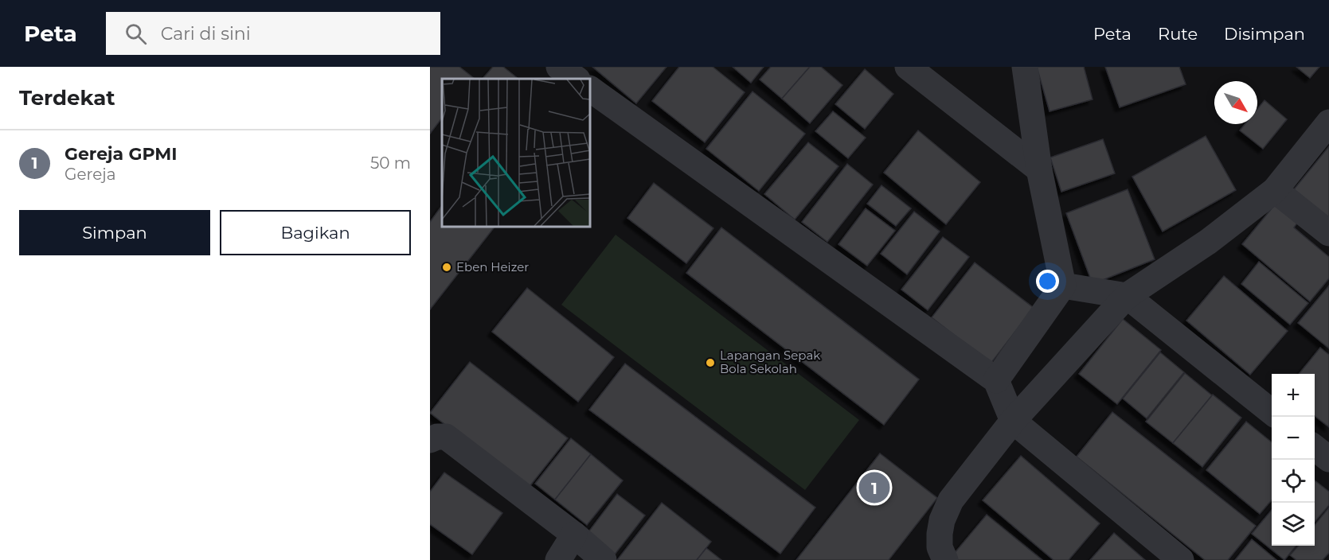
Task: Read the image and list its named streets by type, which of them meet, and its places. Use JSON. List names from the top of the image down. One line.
{"places":["Eben Heizer","Lapangan Sepak Bola Sekolah"],"north":"bottom right","page":{"header":"Peta","search":"Cari di sini","nav":["Peta","Rute","Disimpan"],"heading":"Terdekat","list":[{"mark":"1","name":"Gereja GPMI","note":"Gereja","value":"50 m"}],"buttons":["Simpan","Bagikan"],"map_buttons":["+","−"],"pins":"1"}}
